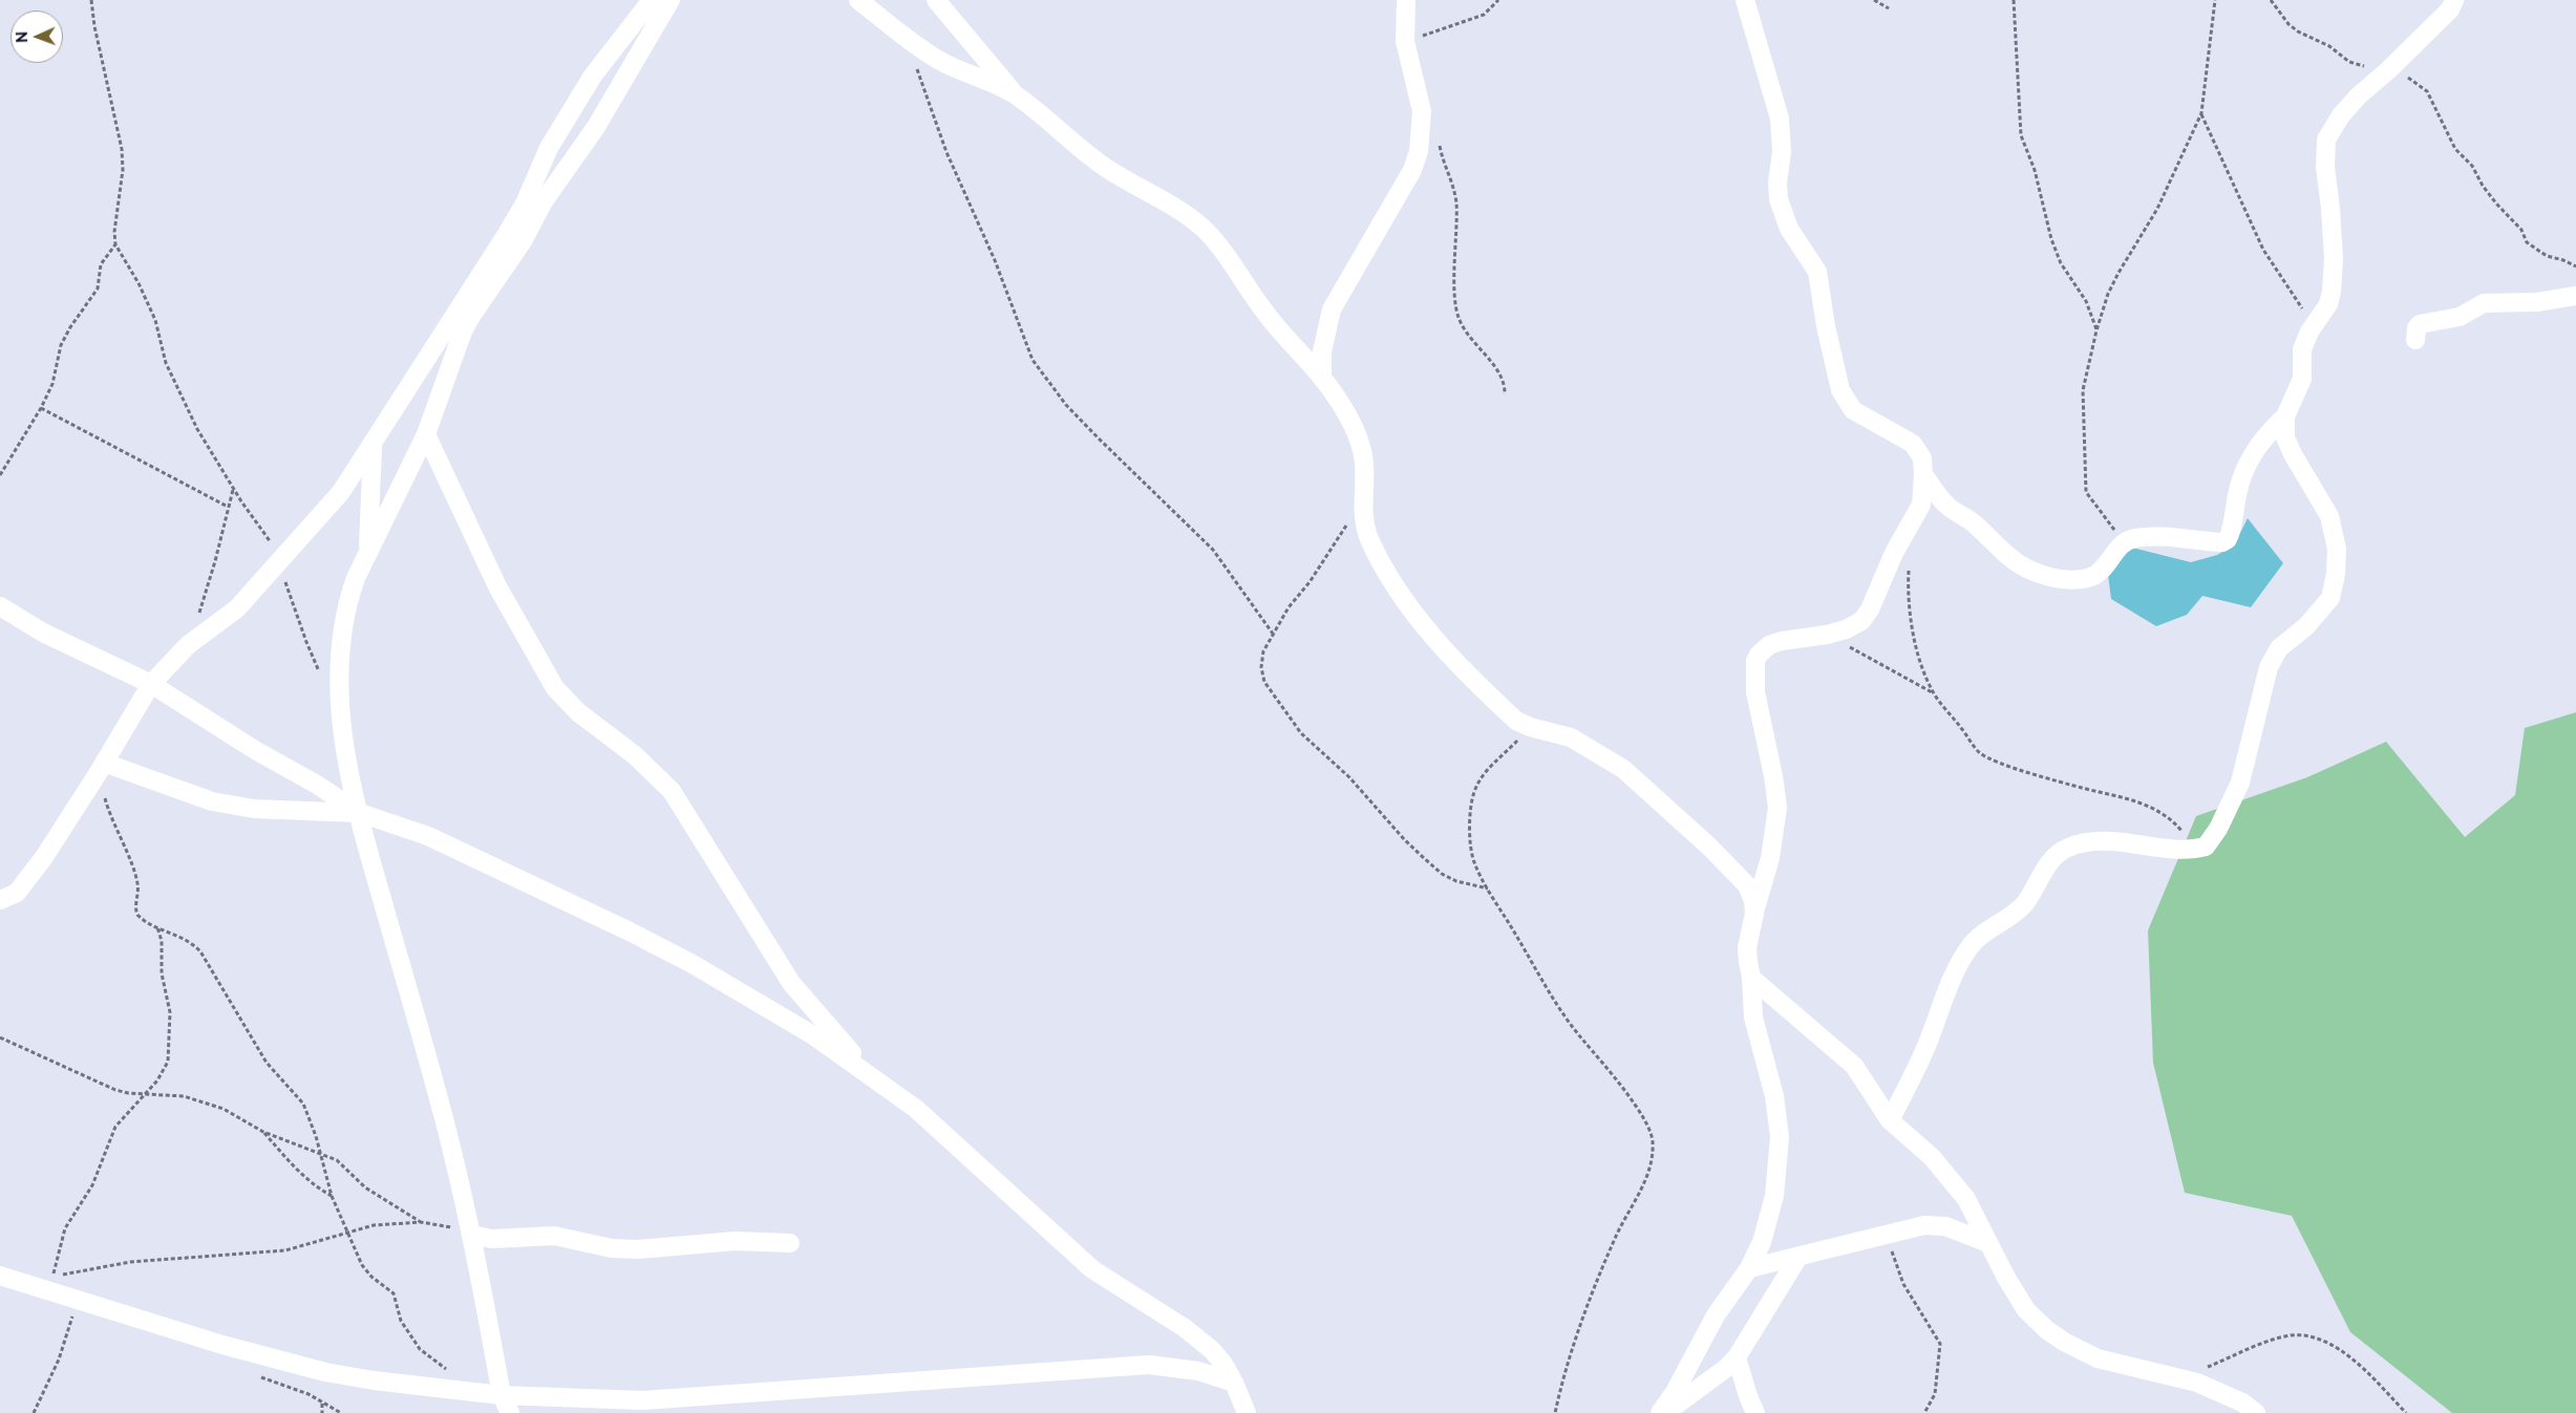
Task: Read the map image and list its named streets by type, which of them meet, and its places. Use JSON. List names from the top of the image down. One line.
{"north":"left"}
